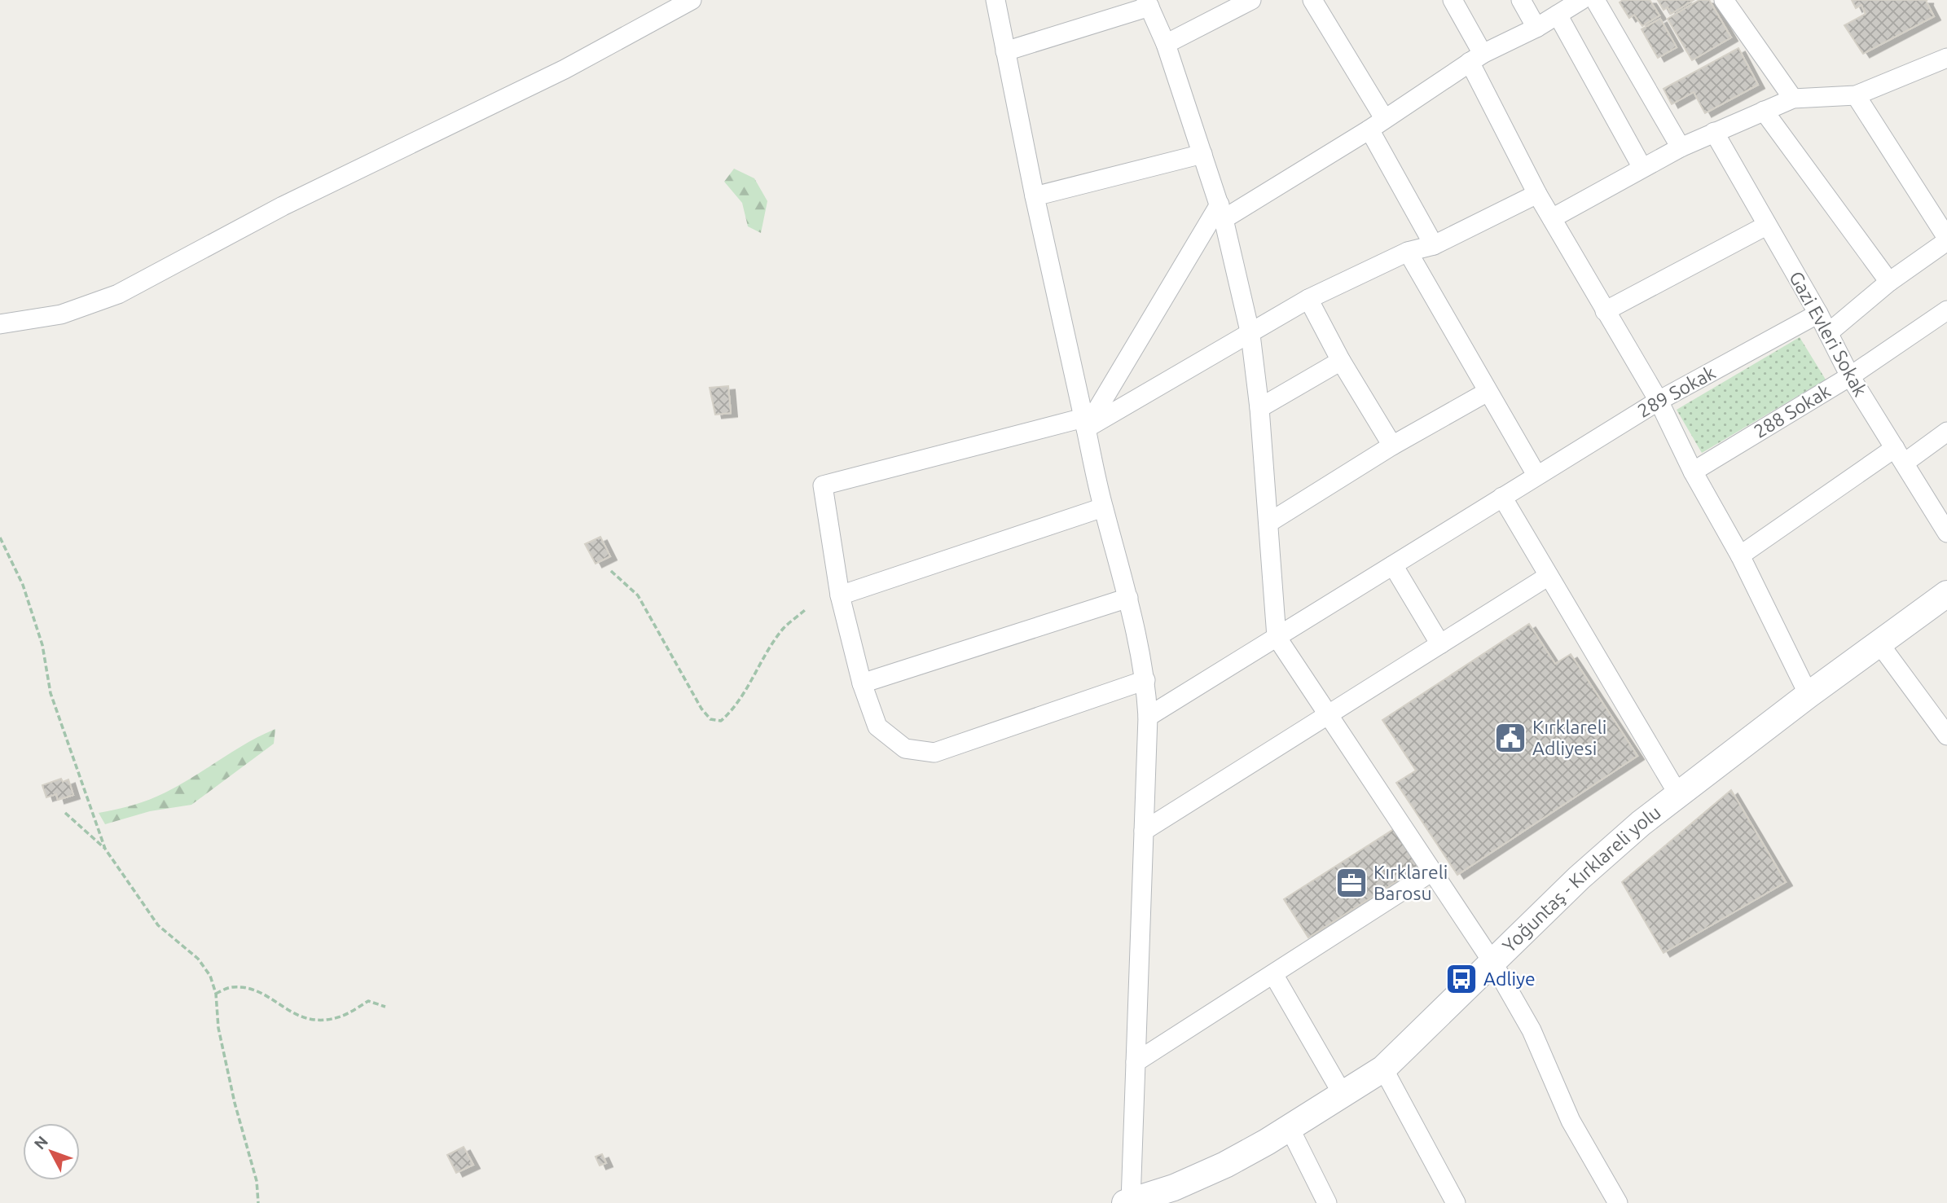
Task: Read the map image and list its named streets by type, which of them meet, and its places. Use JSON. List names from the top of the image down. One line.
{"streets":{"street":["Gazi Evleri Sokak","289 Sokak","288 Sokak","Yoğuntaş - Kırklareli yolu"]},"crossings":[["Gazi Evleri Sokak","289 Sokak"],["Gazi Evleri Sokak","288 Sokak"]],"places":{"public building":["Kırklareli Adliyesi"],"office":["Kırklareli Barosu"],"bus stop":["Adliye"]},"north":"top left"}
